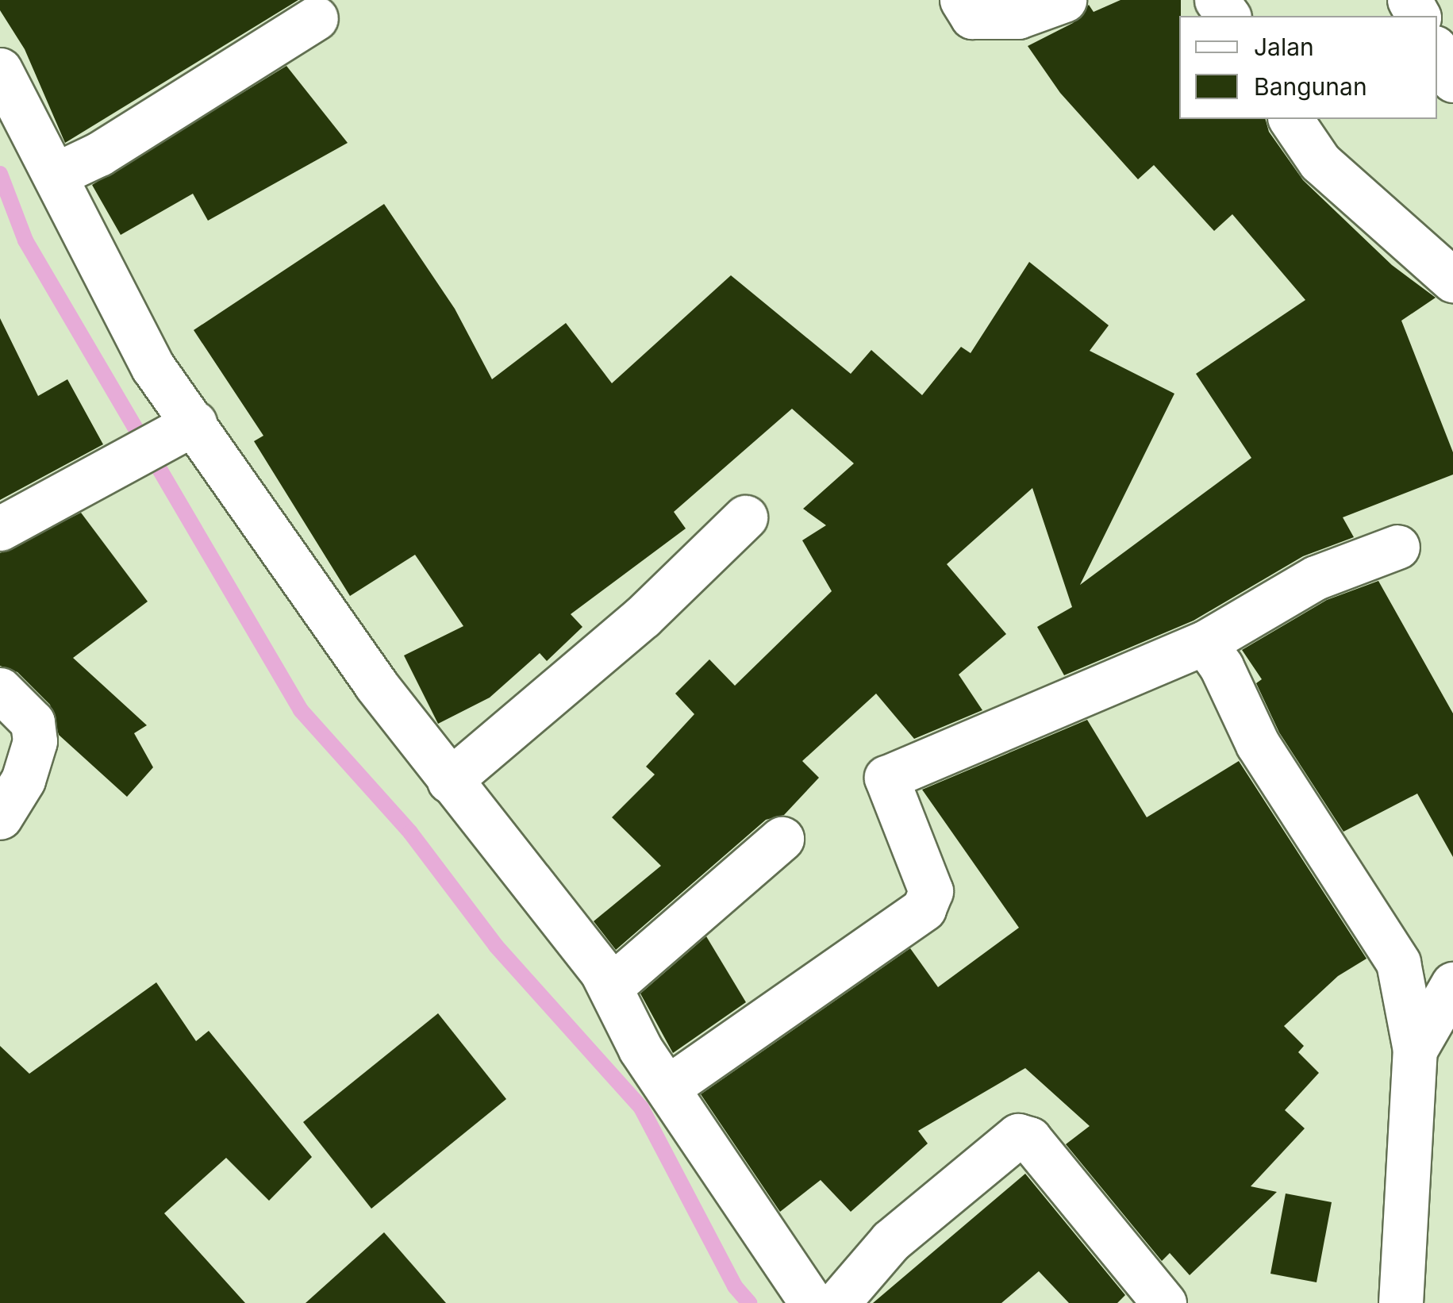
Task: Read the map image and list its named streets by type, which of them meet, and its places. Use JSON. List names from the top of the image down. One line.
{"legend":["Jalan","Bangunan"]}
